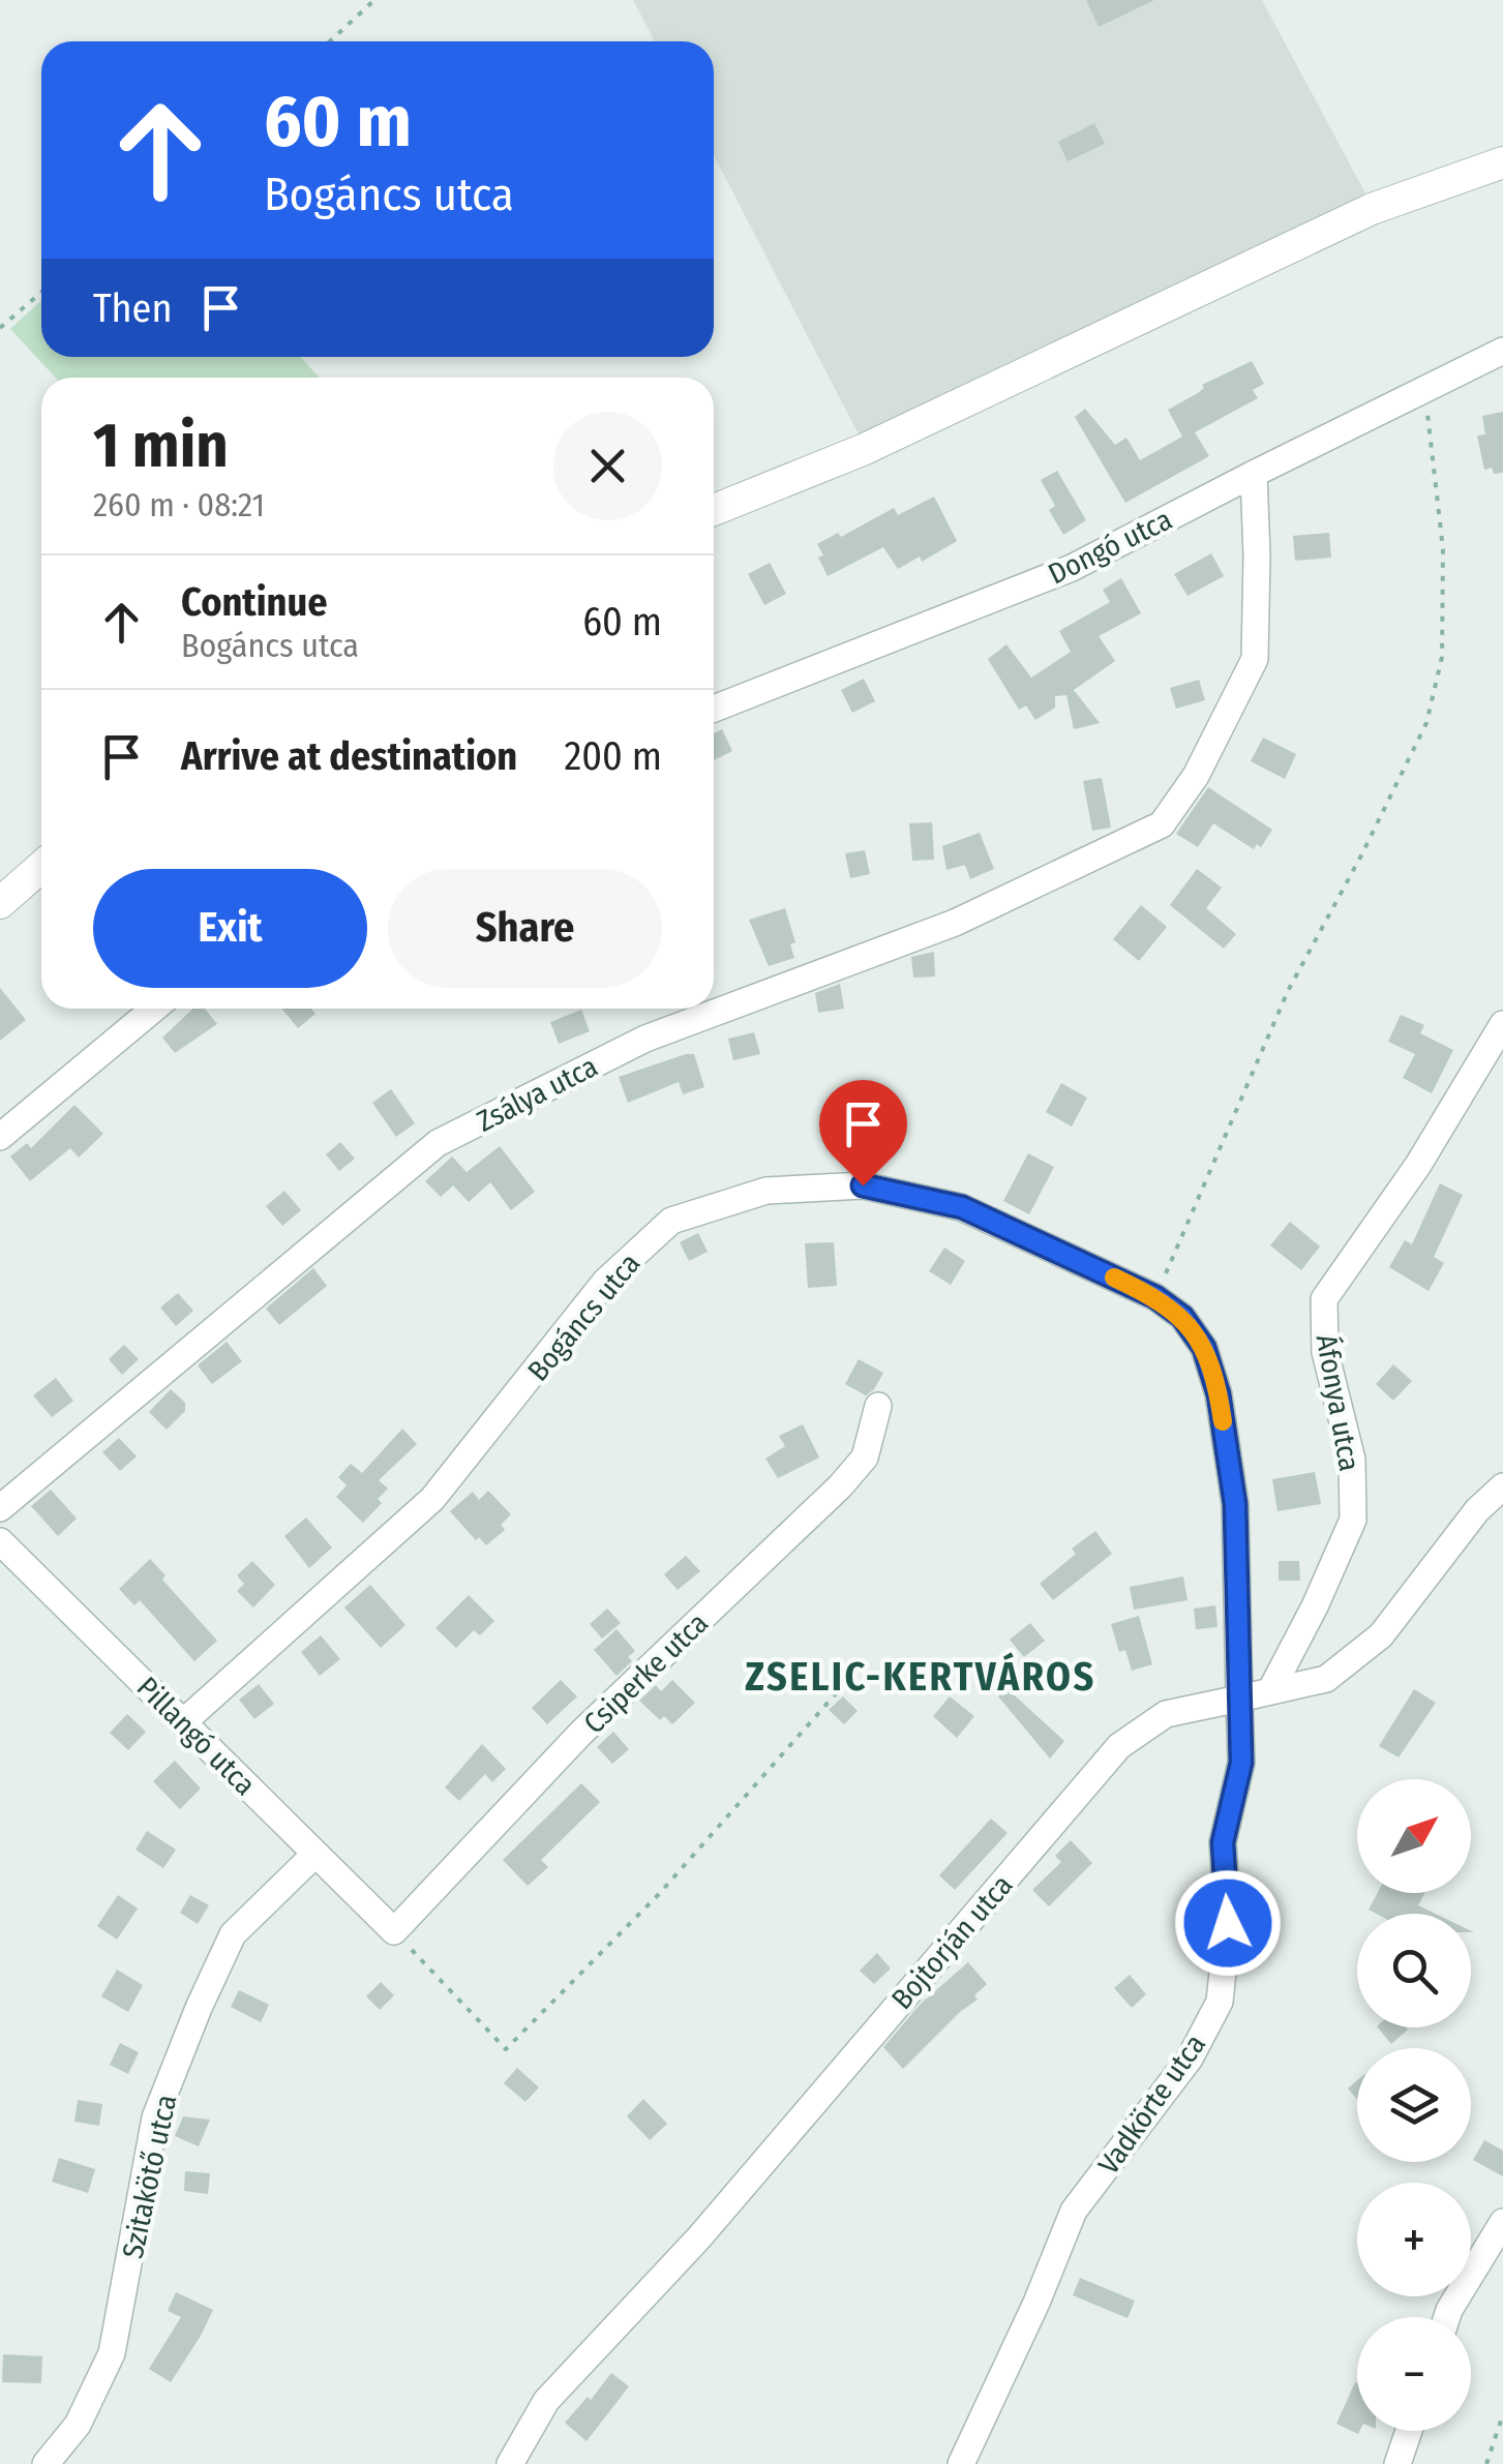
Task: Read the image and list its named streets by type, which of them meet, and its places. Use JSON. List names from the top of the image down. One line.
{"streets":{"street":["Dongó utca","Zsálya utca","Bogáncs utca","Áfonya utca","Csiperke utca","Pillangó utca","Bojtorján utca","Vadkörte utca","Szitakötő utca"]},"crossings":[["Dongó utca","Zsálya utca"],["Bogáncs utca","Pillangó utca"],["Bogáncs utca","Bojtorján utca"],["Bogáncs utca","Vadkörte utca"],["Csiperke utca","Pillangó utca"],["Pillangó utca","Szitakötő utca"],["Bojtorján utca","Vadkörte utca"]],"districts":["ZSELIC-KERTVÁROS"],"north":"top right","page":{"turn":["60 m","Bogáncs utca"],"then":"Then","heading":["1 min","260 m · 08:21"],"list":[{"name":"Continue","note":"Bogáncs utca","value":"60 m"},{"name":"Arrive at destination","value":"200 m"}],"buttons":["Exit","Share"],"map_buttons":["+","−"]}}
